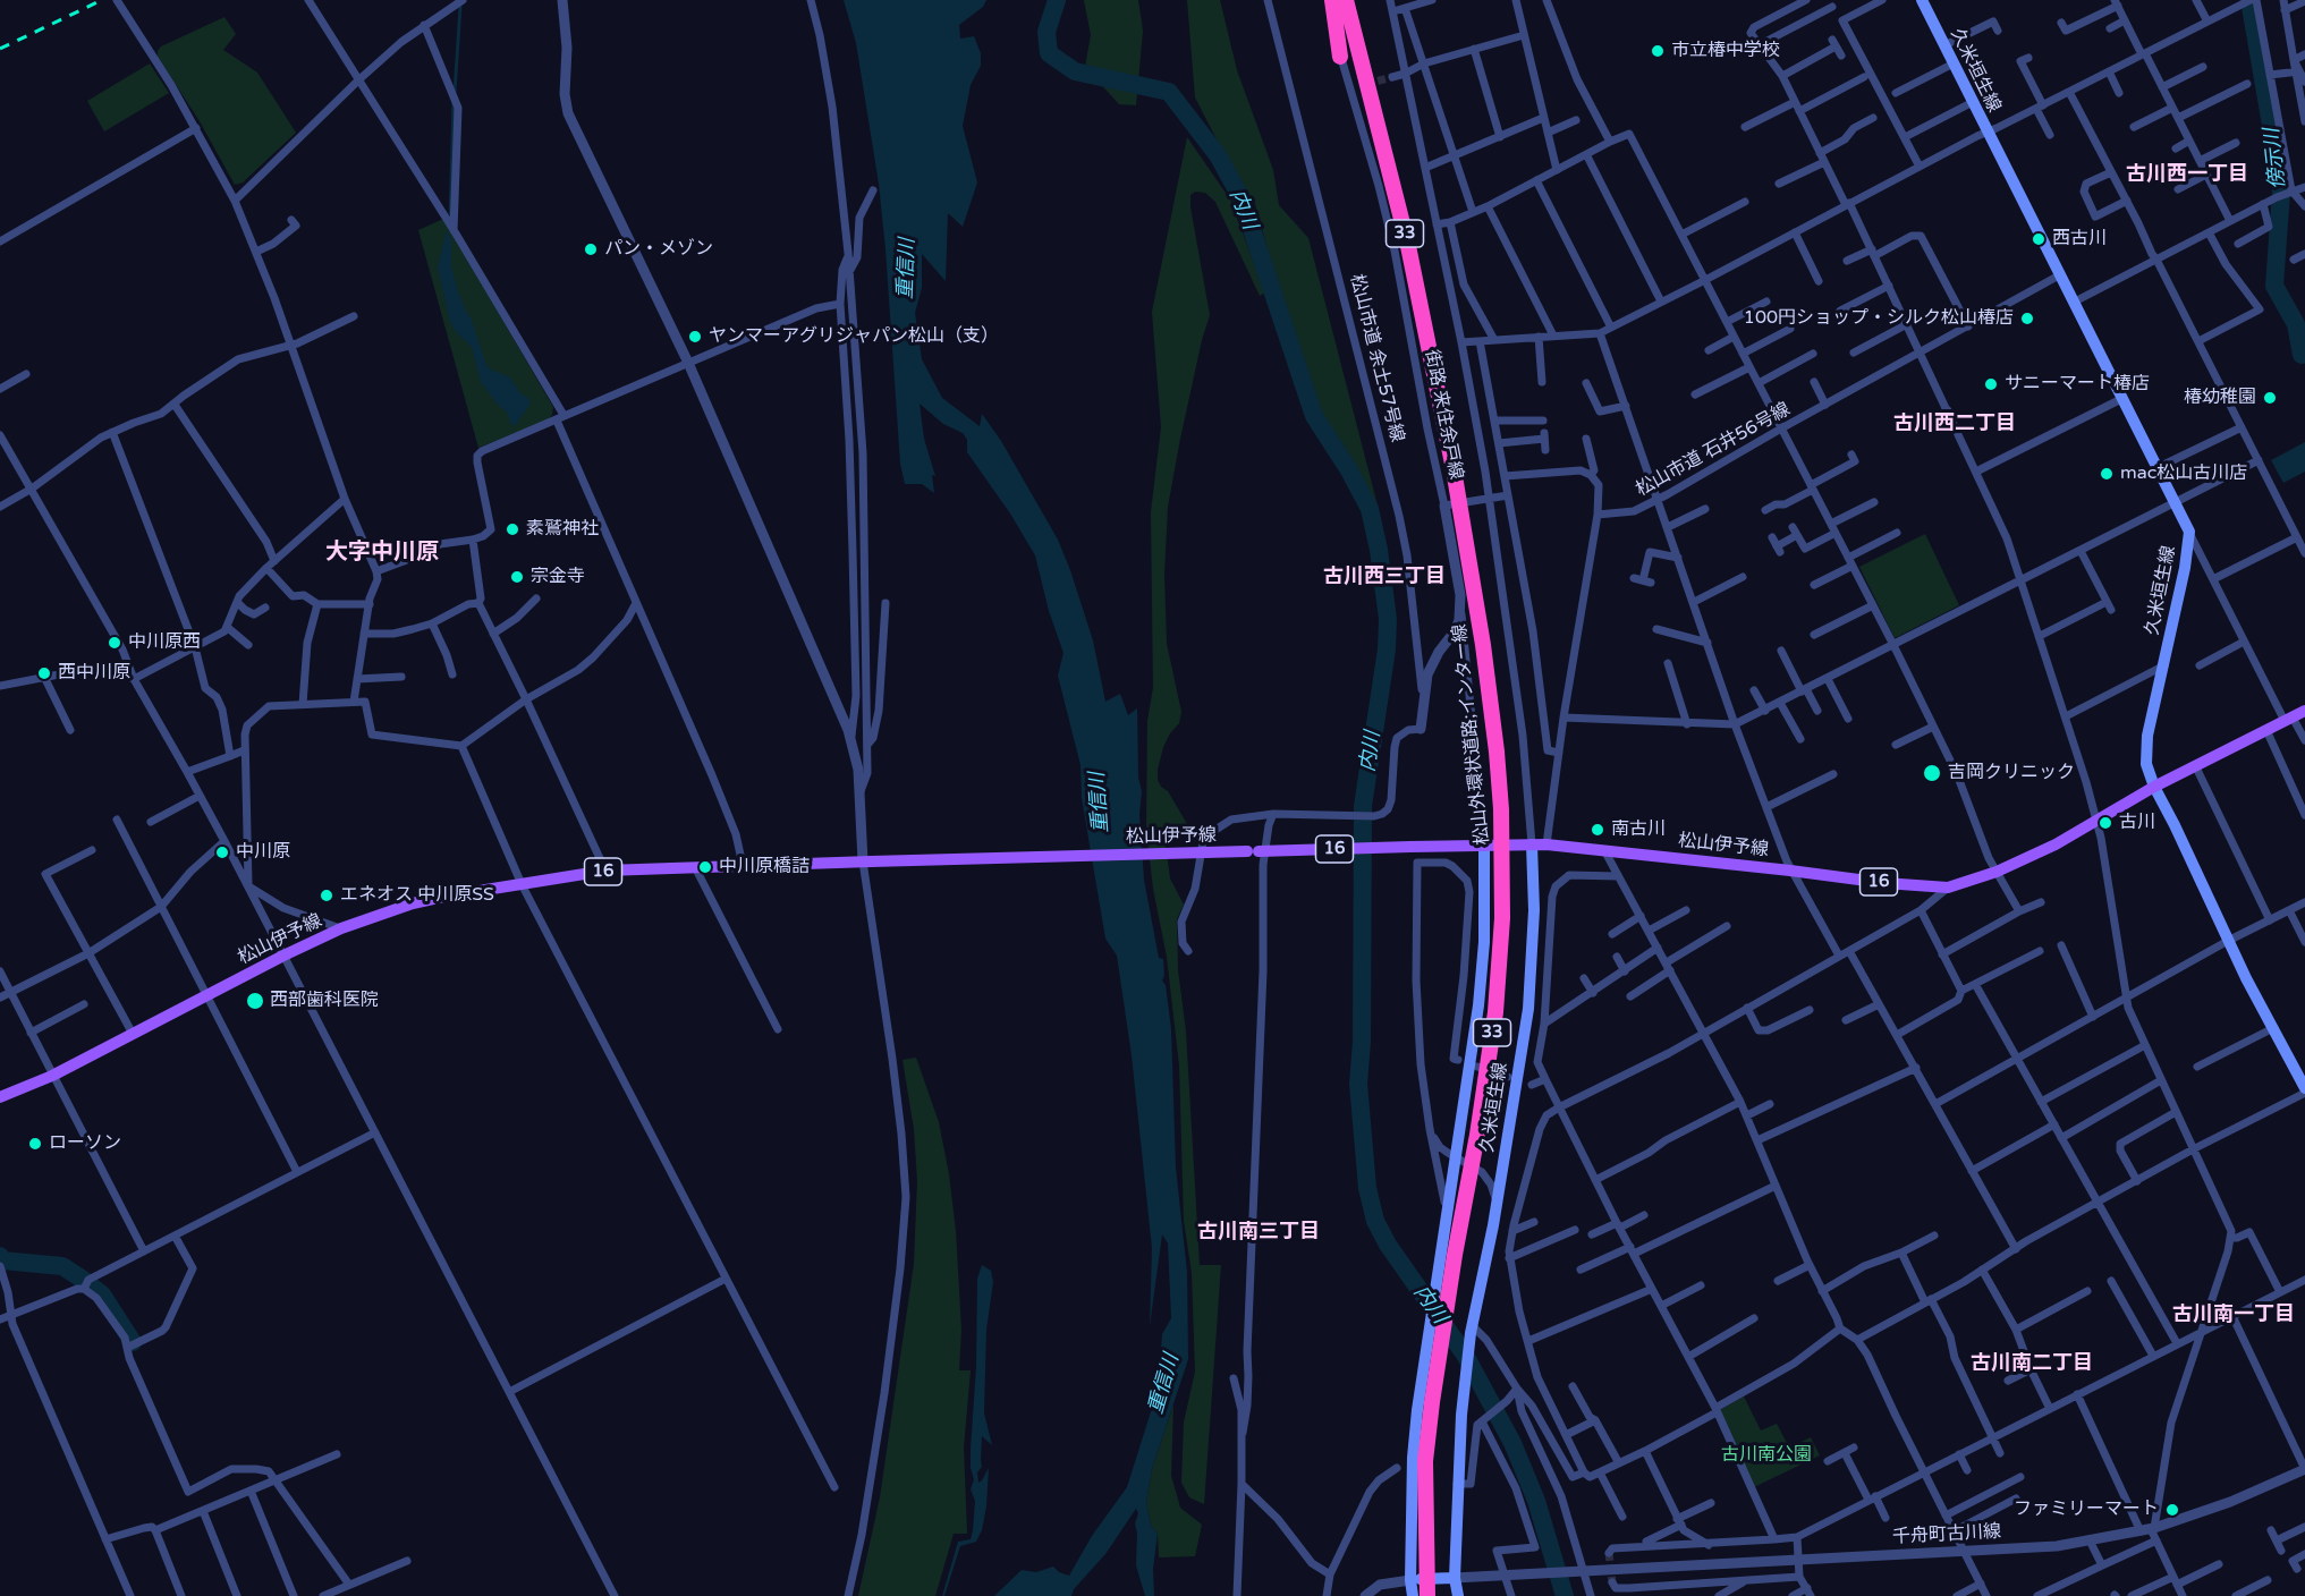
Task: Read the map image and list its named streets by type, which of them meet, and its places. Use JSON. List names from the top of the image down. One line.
{"streets":{"highway":["33","松山外環状道路;インター線"],"main road":["久米垣生線","松山伊予線","16"],"street":["松山市道 余土57号線","街路 来住余戸線","松山市道 石井56号線","千舟町古川線"]},"crossings":[["久米垣生線","街路 来住余戸線"],["久米垣生線","松山市道 石井56号線"],["久米垣生線","松山伊予線"],["街路 来住余戸線","松山伊予線"]],"districts":["古川西一丁目","古川西二丁目","大字中川原","古川西三丁目","古川南三丁目","古川南一丁目","古川南二丁目"],"water":["傍示川","内川","重信川"],"parks":["古川南公園"],"places":["市立椿中学校","西古川","パン・メゾン","100円ショップ・シルク松山椿店","ヤンマーアグリジャパン松山（支）","サニーマート椿店","椿幼稚園","mac松山古川店","素鷲神社","宗金寺","中川原西","西中川原","吉岡クリニック","古川","南古川","中川原","中川原橋詰","エネオス 中川原SS","西部歯科医院","ローソン","ファミリーマート"]}
